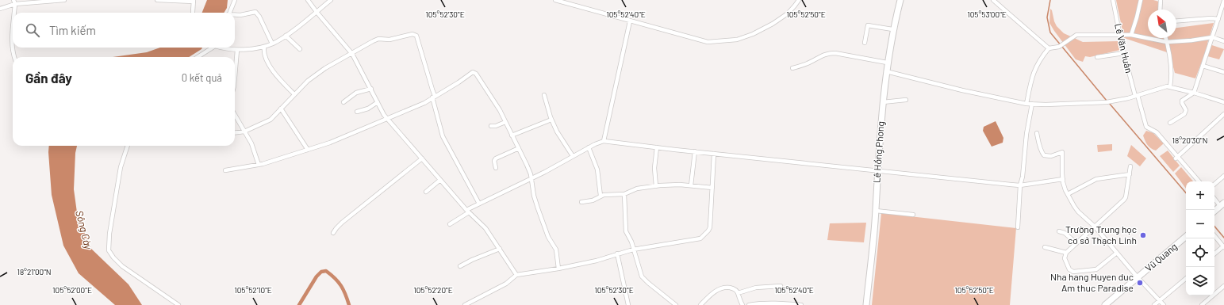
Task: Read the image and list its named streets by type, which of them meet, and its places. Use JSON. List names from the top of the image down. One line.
{"streets":{"street":["Lê Văn Huân","Lê Hồng Phong","Vũ Quang"]},"water":["Sông Cày"],"places":["Trường Trung học cơ sở Thạch Linh","Nha hang Huyen duc Am thuc Paradise"],"north":"top left","page":{"search":"Tìm kiếm","heading":["Gần đây","0 kết quả"],"map_buttons":["+","−"]},"coordinates":["105°52'30\"E","105°52'40\"E","105°52'50\"E","105°53'00\"E","18°20'30\"N","18°21'00\"N","105°52'00\"E","105°52'10\"E","105°52'20\"E"]}
